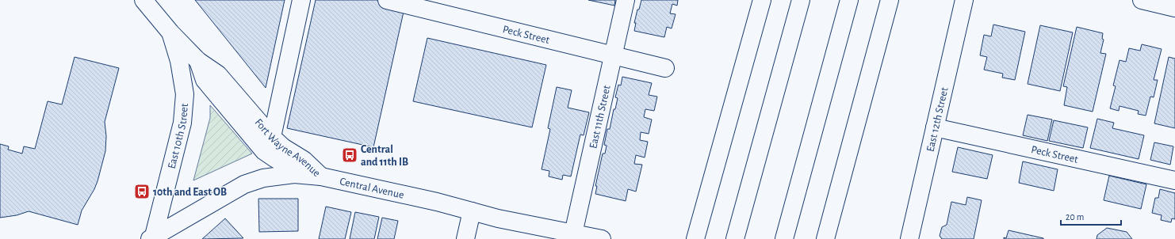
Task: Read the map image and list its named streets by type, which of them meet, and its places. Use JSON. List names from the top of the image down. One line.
{"streets":{"main road":["Peck Street","East 11th Street","East 12th Street","East 10th Street","Fort Wayne Avenue","Central Avenue"]},"crossings":[["Peck Street","East 11th Street"],["Peck Street","East 12th Street"],["East 11th Street","Central Avenue"],["East 10th Street","Fort Wayne Avenue"],["East 10th Street","Central Avenue"],["Fort Wayne Avenue","Central Avenue"]],"places":{"bus stop":["Central and 11th IB","10th and East OB"]},"scale_bar":"20 m"}
